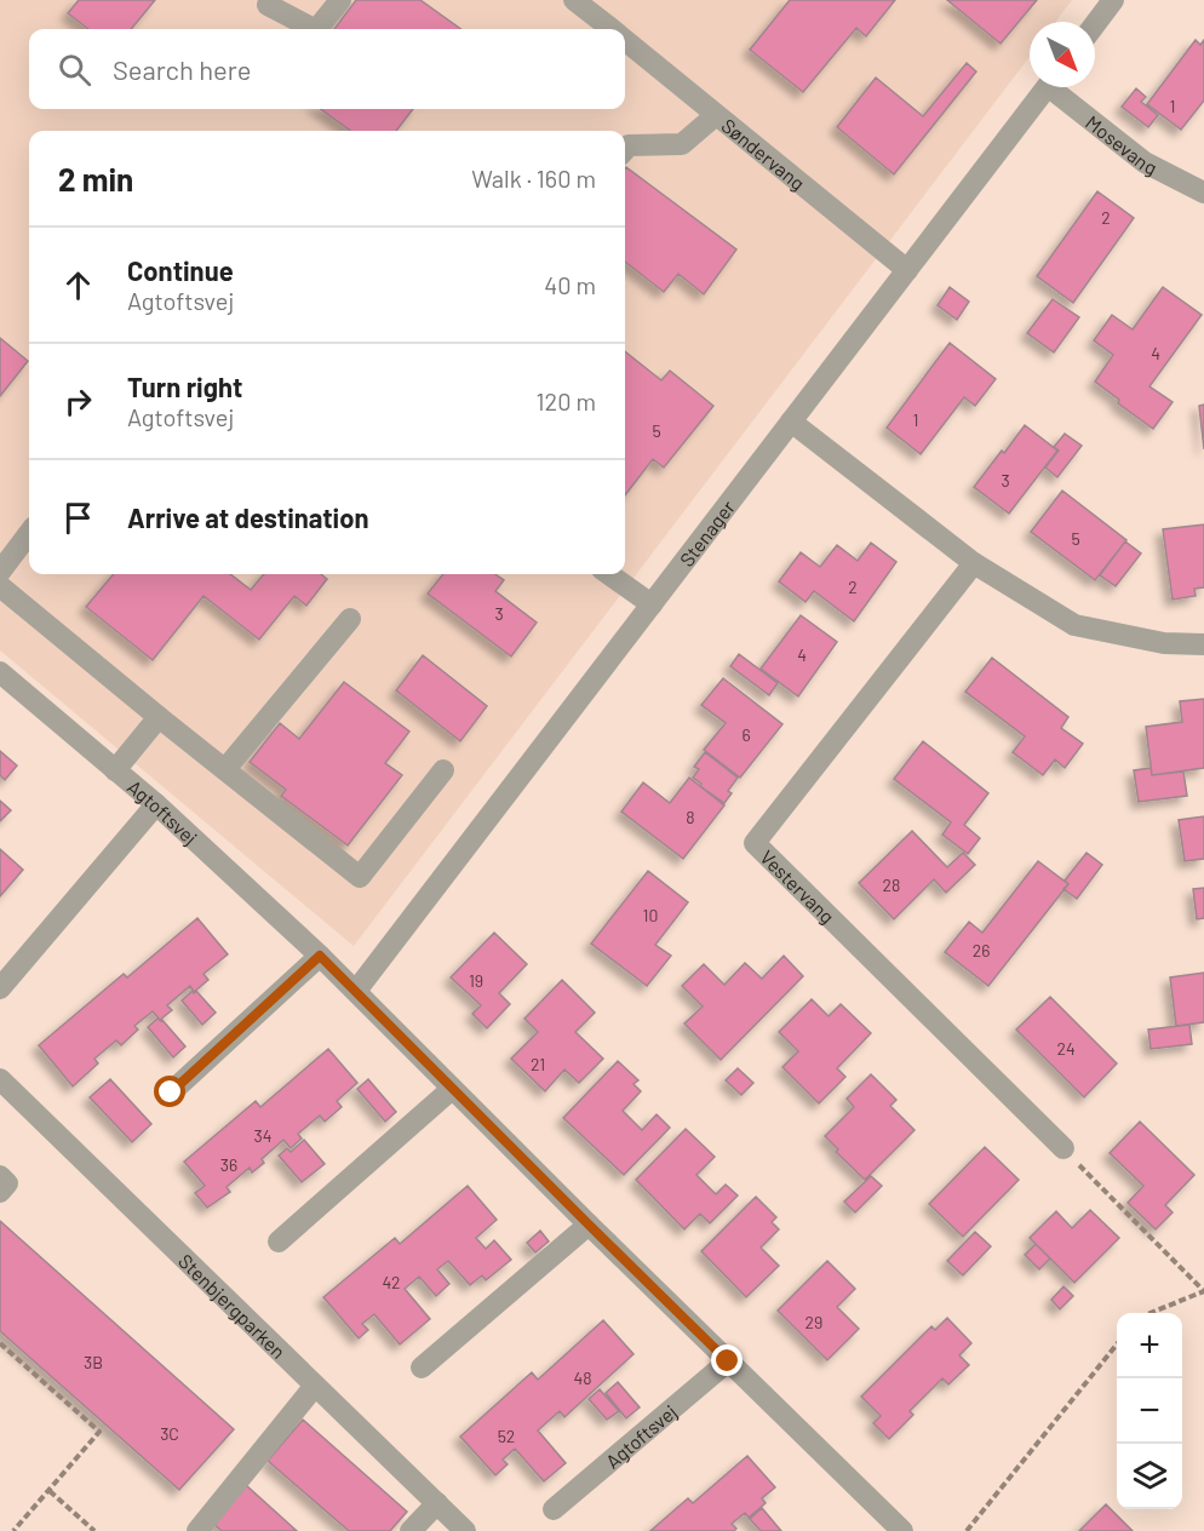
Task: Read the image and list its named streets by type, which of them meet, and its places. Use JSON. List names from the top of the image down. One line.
{"streets":{"street":["Mosevang","Søndervang","Stenager","Agtoftsvej","Vestervang","Stenbjergparken"]},"crossings":[["Søndervang","Stenager"],["Stenager","Agtoftsvej"]],"house_numbers":["1","2","4","1","5","3","5","2","3","4","6","8","28","10","26","19","24","21","34","36","42","29","3B","48","3C","52"],"north":"bottom right","page":{"search":"Search here","heading":["2 min","Walk · 160 m"],"list":[["Continue","Agtoftsvej","40 m"],["Turn right","Agtoftsvej","120 m"],"Arrive at destination"],"map_buttons":["+","−"]}}
